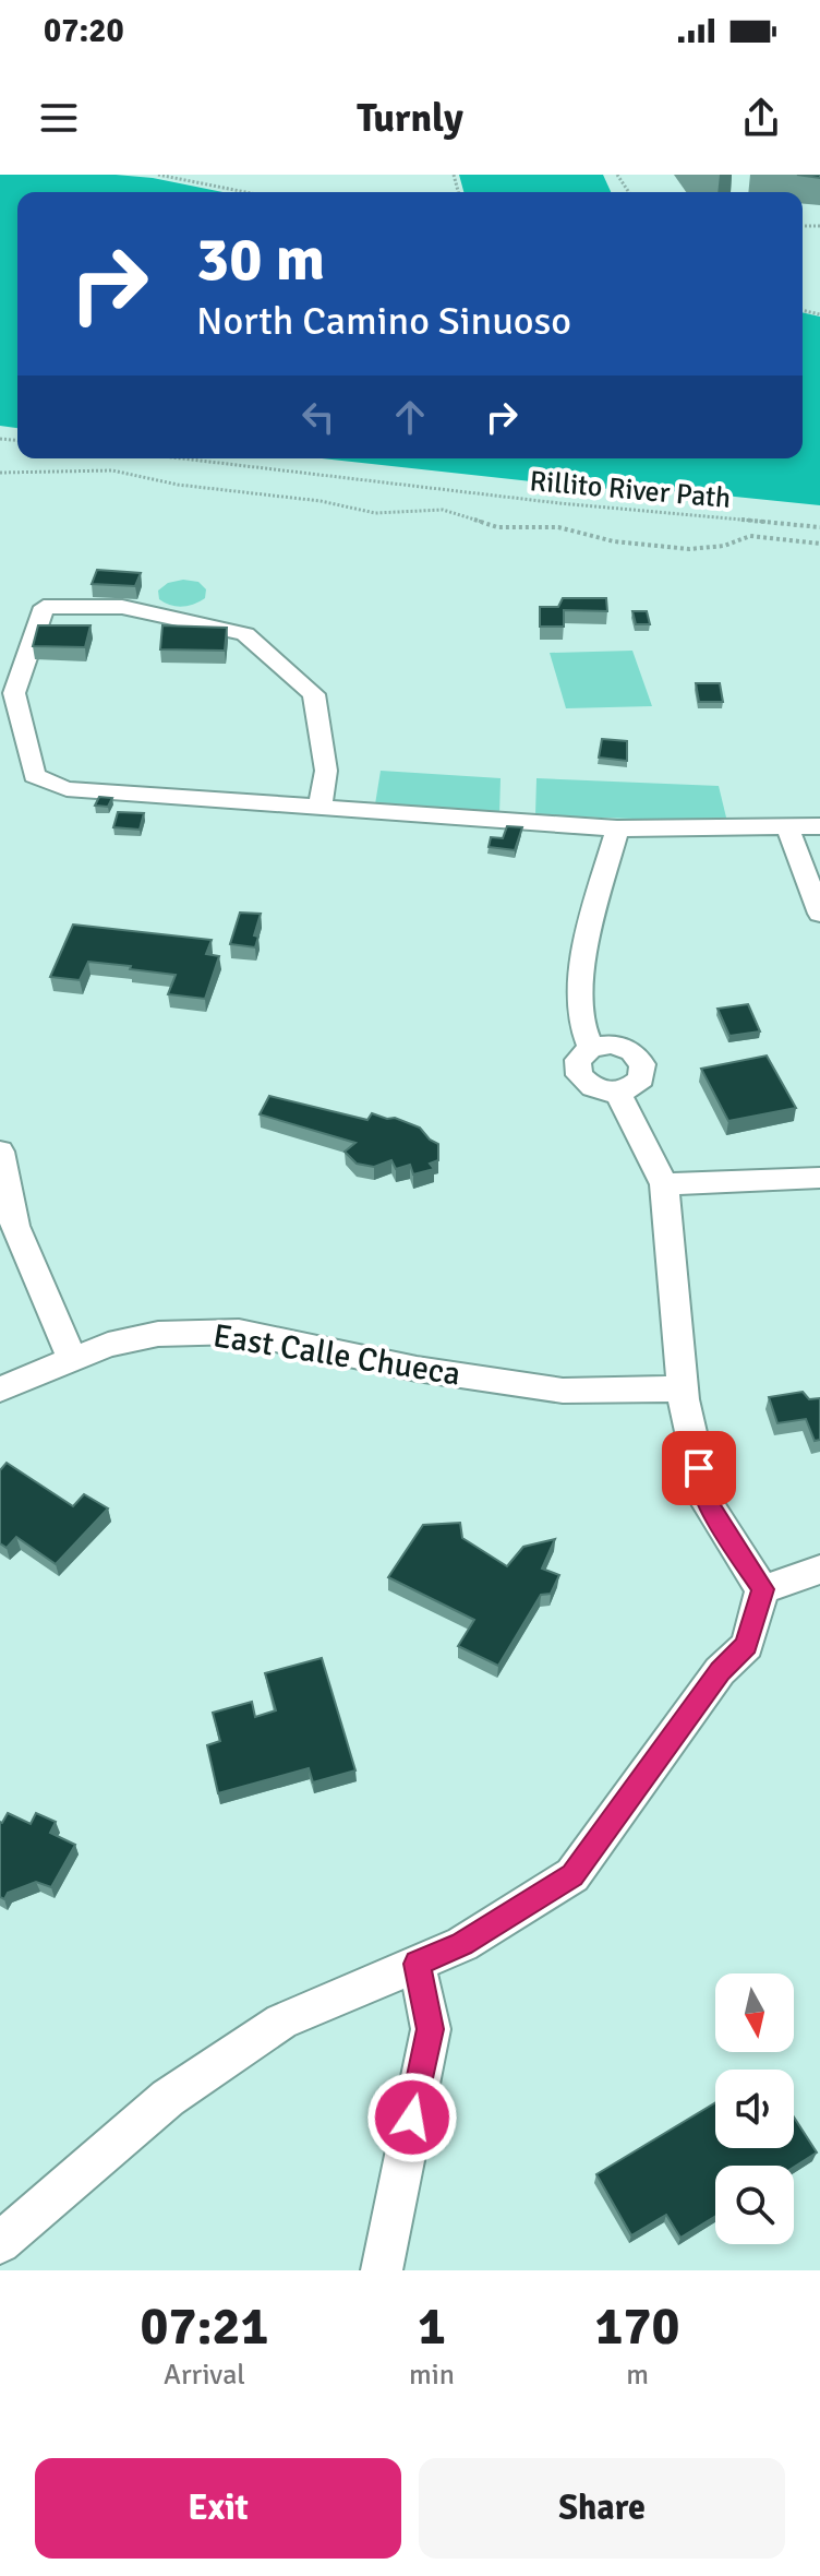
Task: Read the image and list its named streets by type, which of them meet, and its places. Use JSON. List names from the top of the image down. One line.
{"streets":{"street":["East Calle Chueca"],"path":["Rillito River Path"]},"north":"bottom","page":{"status":"07:20","header":"Turnly","turn":["30 m","North Camino Sinuoso"],"eta":["07:21","Arrival","1","min","170","m"],"buttons":["Exit","Share"]}}
